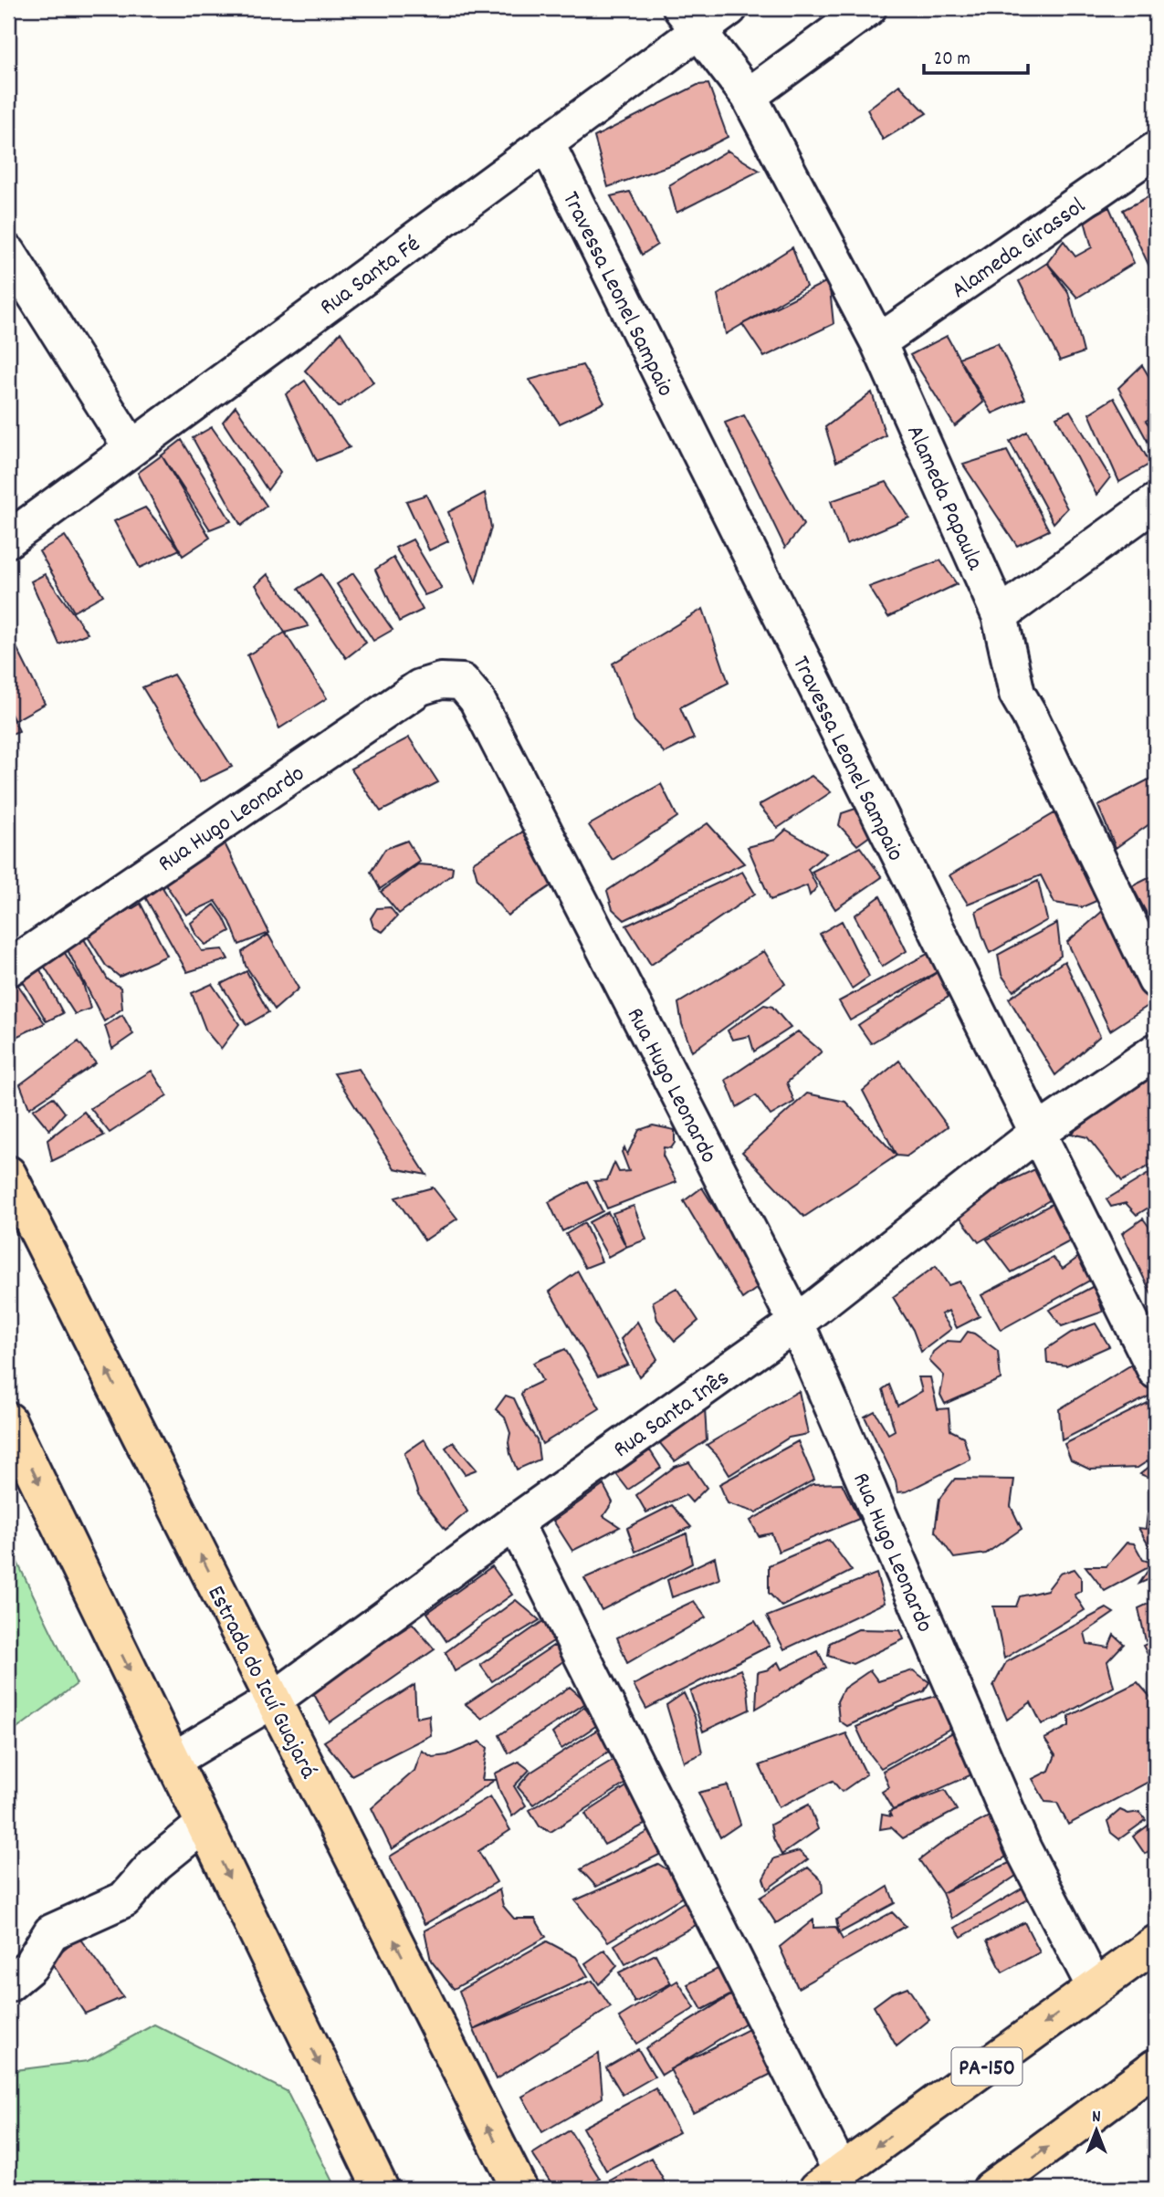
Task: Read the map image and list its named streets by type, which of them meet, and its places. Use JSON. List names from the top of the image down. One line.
{"streets":{"main road":["Estrada do Icuí Guajará","PA-150"],"street":["Alameda Girassol","Rua Santa Fé","Travessa Leonel Sampaio","Alameda Papaula","Rua Hugo Leonardo","Rua Santa Inês"]},"crossings":[["Alameda Girassol","Alameda Papaula"],["Rua Santa Fé","Travessa Leonel Sampaio"],["Rua Santa Fé","Alameda Papaula"],["Travessa Leonel Sampaio","Rua Santa Inês"],["Rua Hugo Leonardo","Rua Santa Inês"],["Rua Hugo Leonardo","PA-150"],["Rua Santa Inês","Estrada do Icuí Guajará"]],"scale_bar":"20 m","north":"top"}
